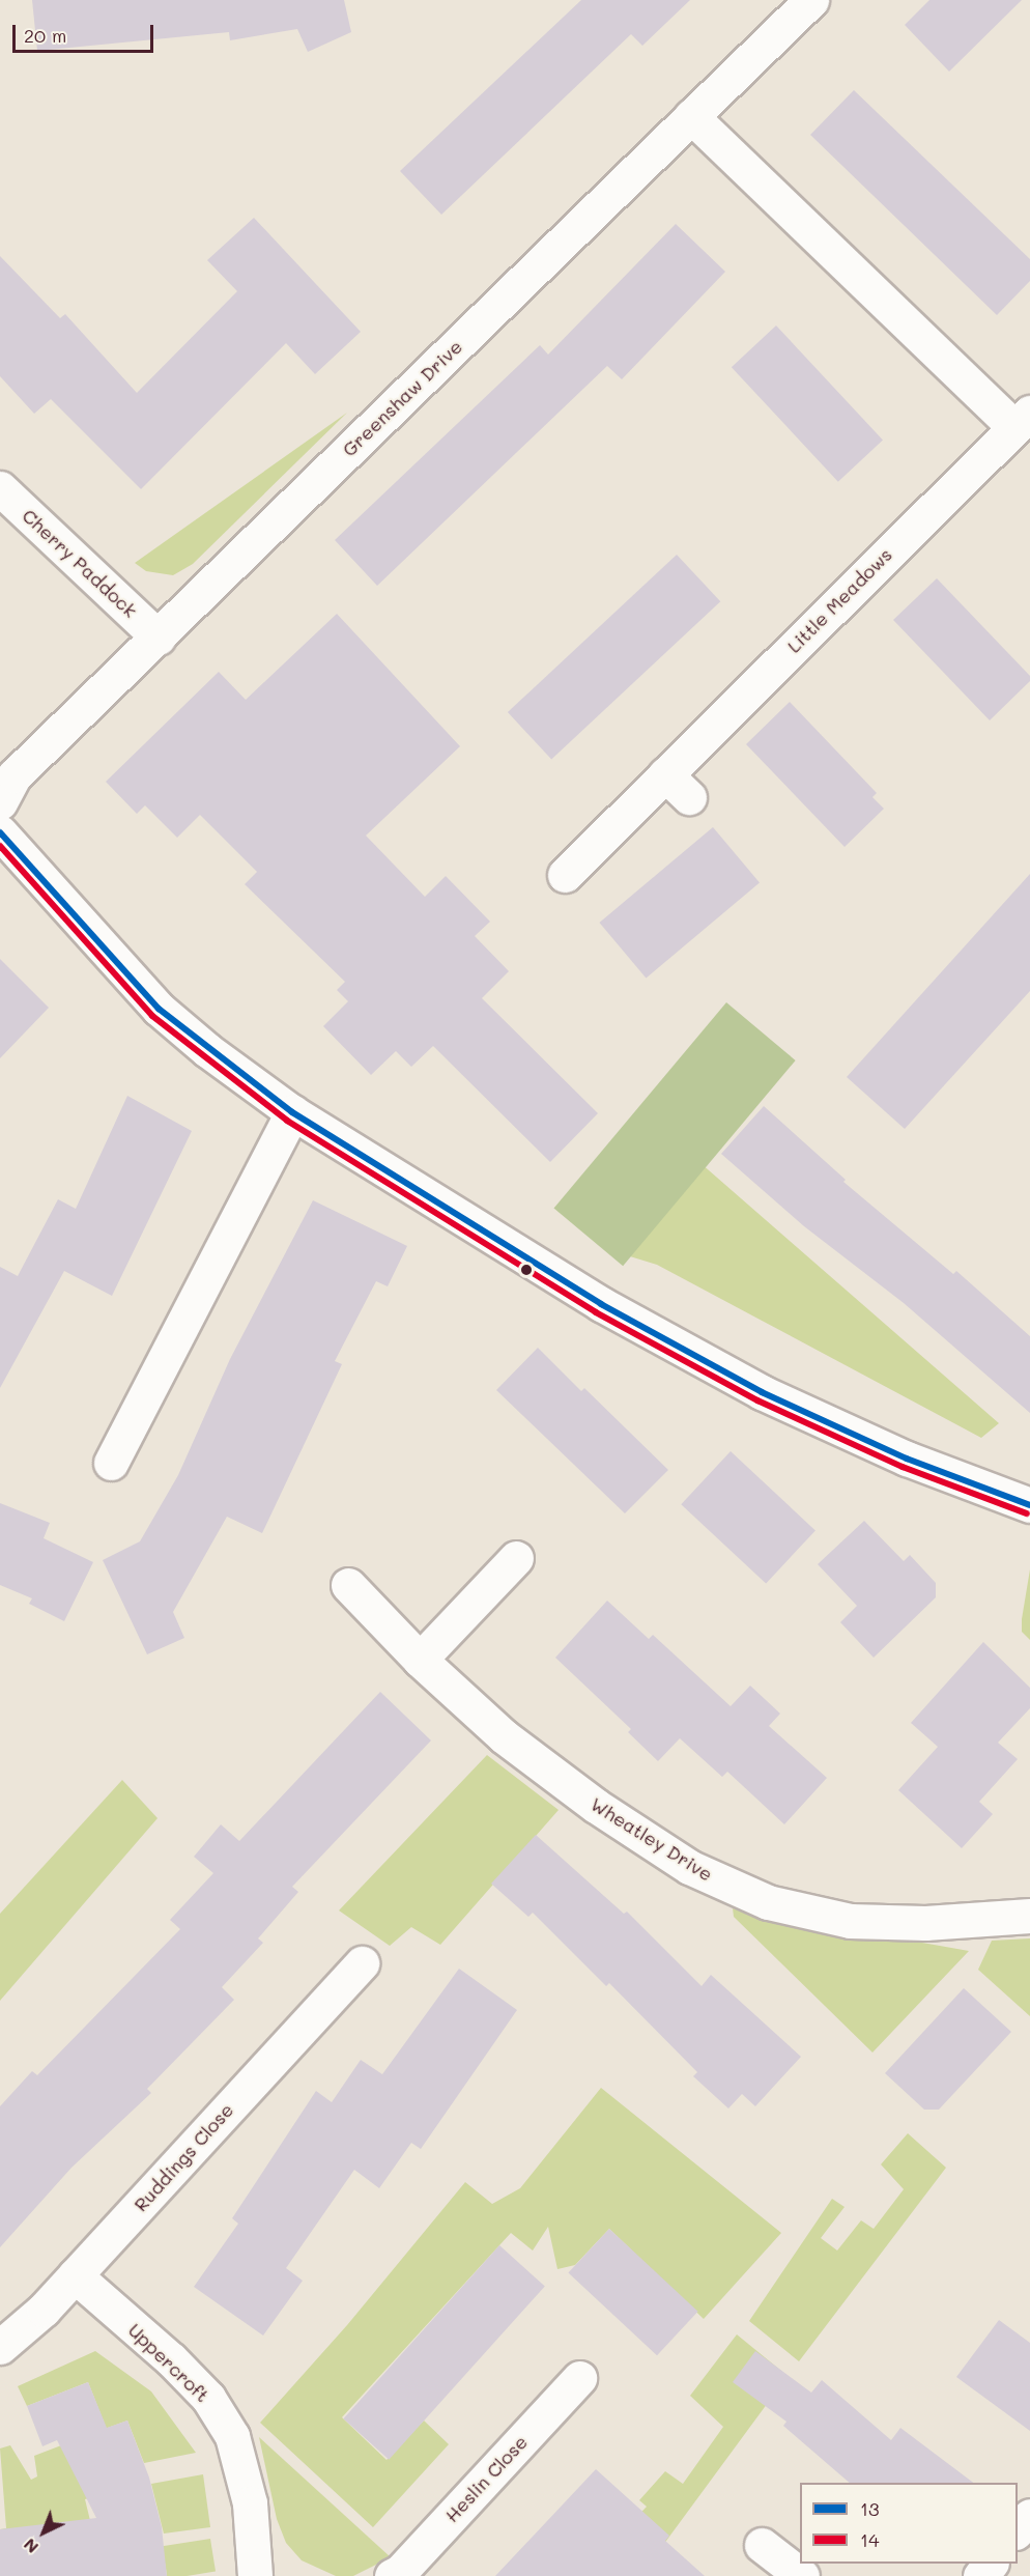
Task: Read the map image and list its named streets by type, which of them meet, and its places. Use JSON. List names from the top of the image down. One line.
{"streets":{"street":["Greenshaw Drive","Cherry Paddock","Little Meadows","Wheatley Drive","Ruddings Close","Uppercroft","Heslin Close"]},"crossings":[["Greenshaw Drive","Cherry Paddock"],["Greenshaw Drive","Little Meadows"],["Ruddings Close","Uppercroft"]],"lines":["transit line 13","transit line 14"],"legend":["13","14"],"scale_bar":"20 m","north":"bottom left"}
